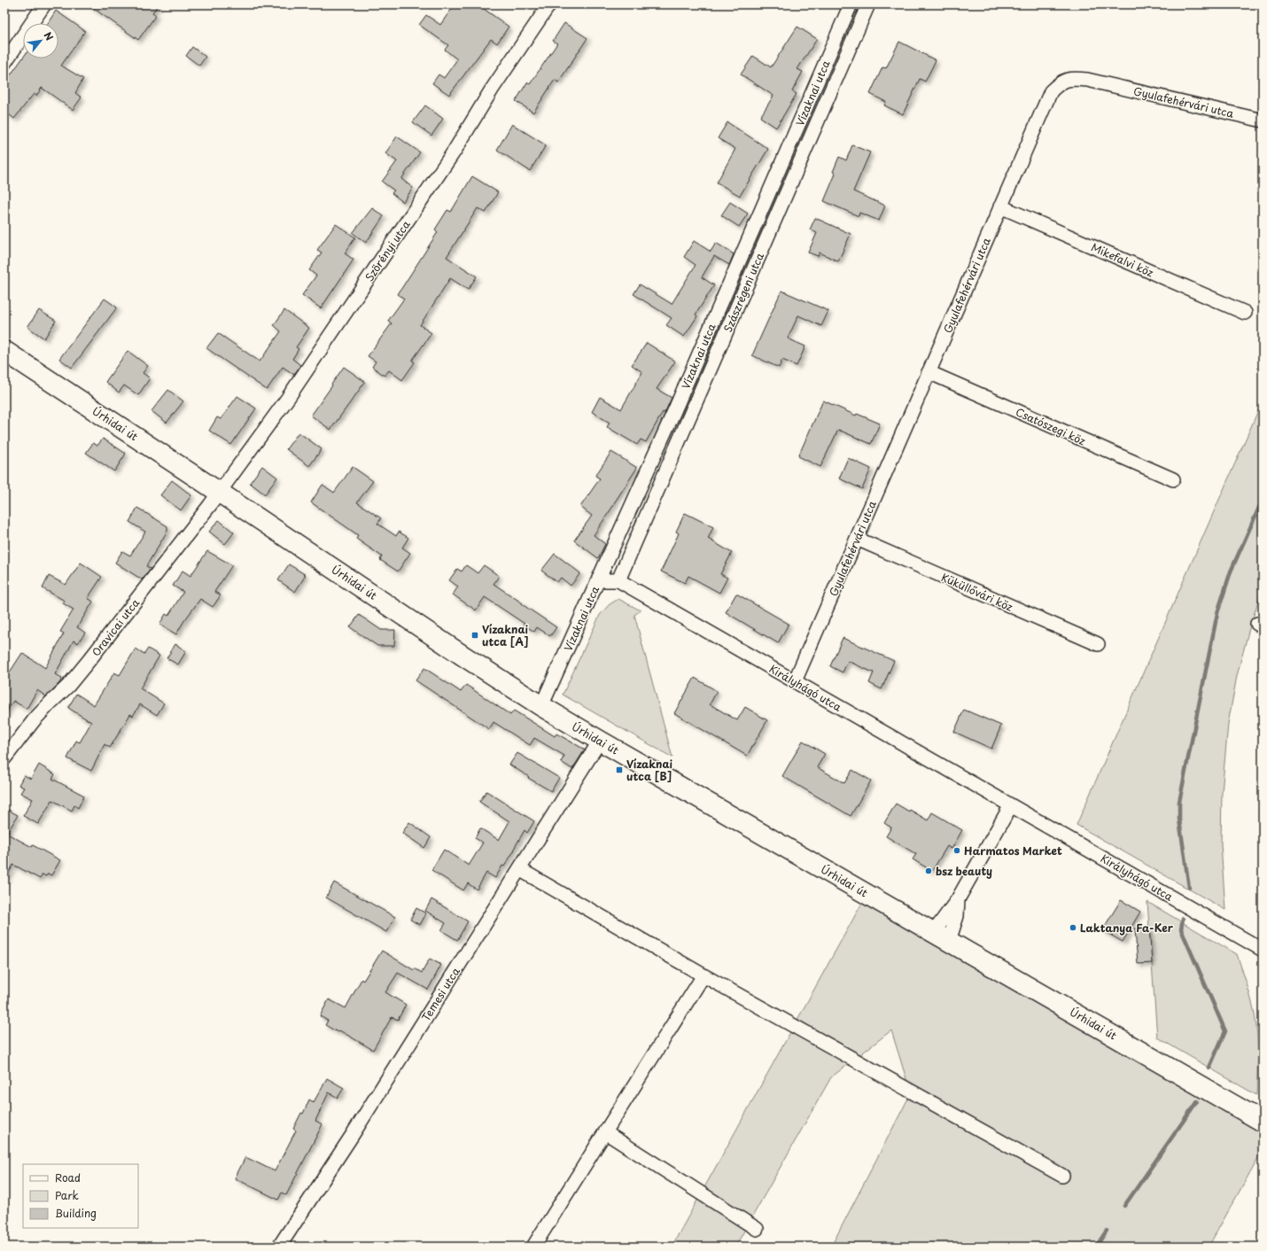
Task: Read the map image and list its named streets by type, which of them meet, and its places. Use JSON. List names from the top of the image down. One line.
{"streets":{"main road":["Úrhidai út"],"street":["Vízaknai utca","Gyulafehérvári utca","Szörényi utca","Mikefalvi köz","Szászrégeni utca","Csatószegi köz","Küküllővári köz","Oravicai utca","Királyhágó utca","Temesi utca"]},"crossings":[["Vízaknai utca","Úrhidai út"],["Vízaknai utca","Királyhágó utca"],["Gyulafehérvári utca","Mikefalvi köz"],["Gyulafehérvári utca","Csatószegi köz"],["Gyulafehérvári utca","Küküllővári köz"],["Gyulafehérvári utca","Királyhágó utca"],["Szörényi utca","Úrhidai út"],["Szörényi utca","Oravicai utca"],["Szászrégeni utca","Királyhágó utca"],["Úrhidai út","Oravicai utca"],["Úrhidai út","Temesi utca"]],"places":{"transit":["Vízaknai utca [A]","Vízaknai utca [B]"],"other":["Harmatos Market","bsz beauty","Laktanya Fa-Ker"]},"legend":["Road","Park","Building"],"north":"top right"}
